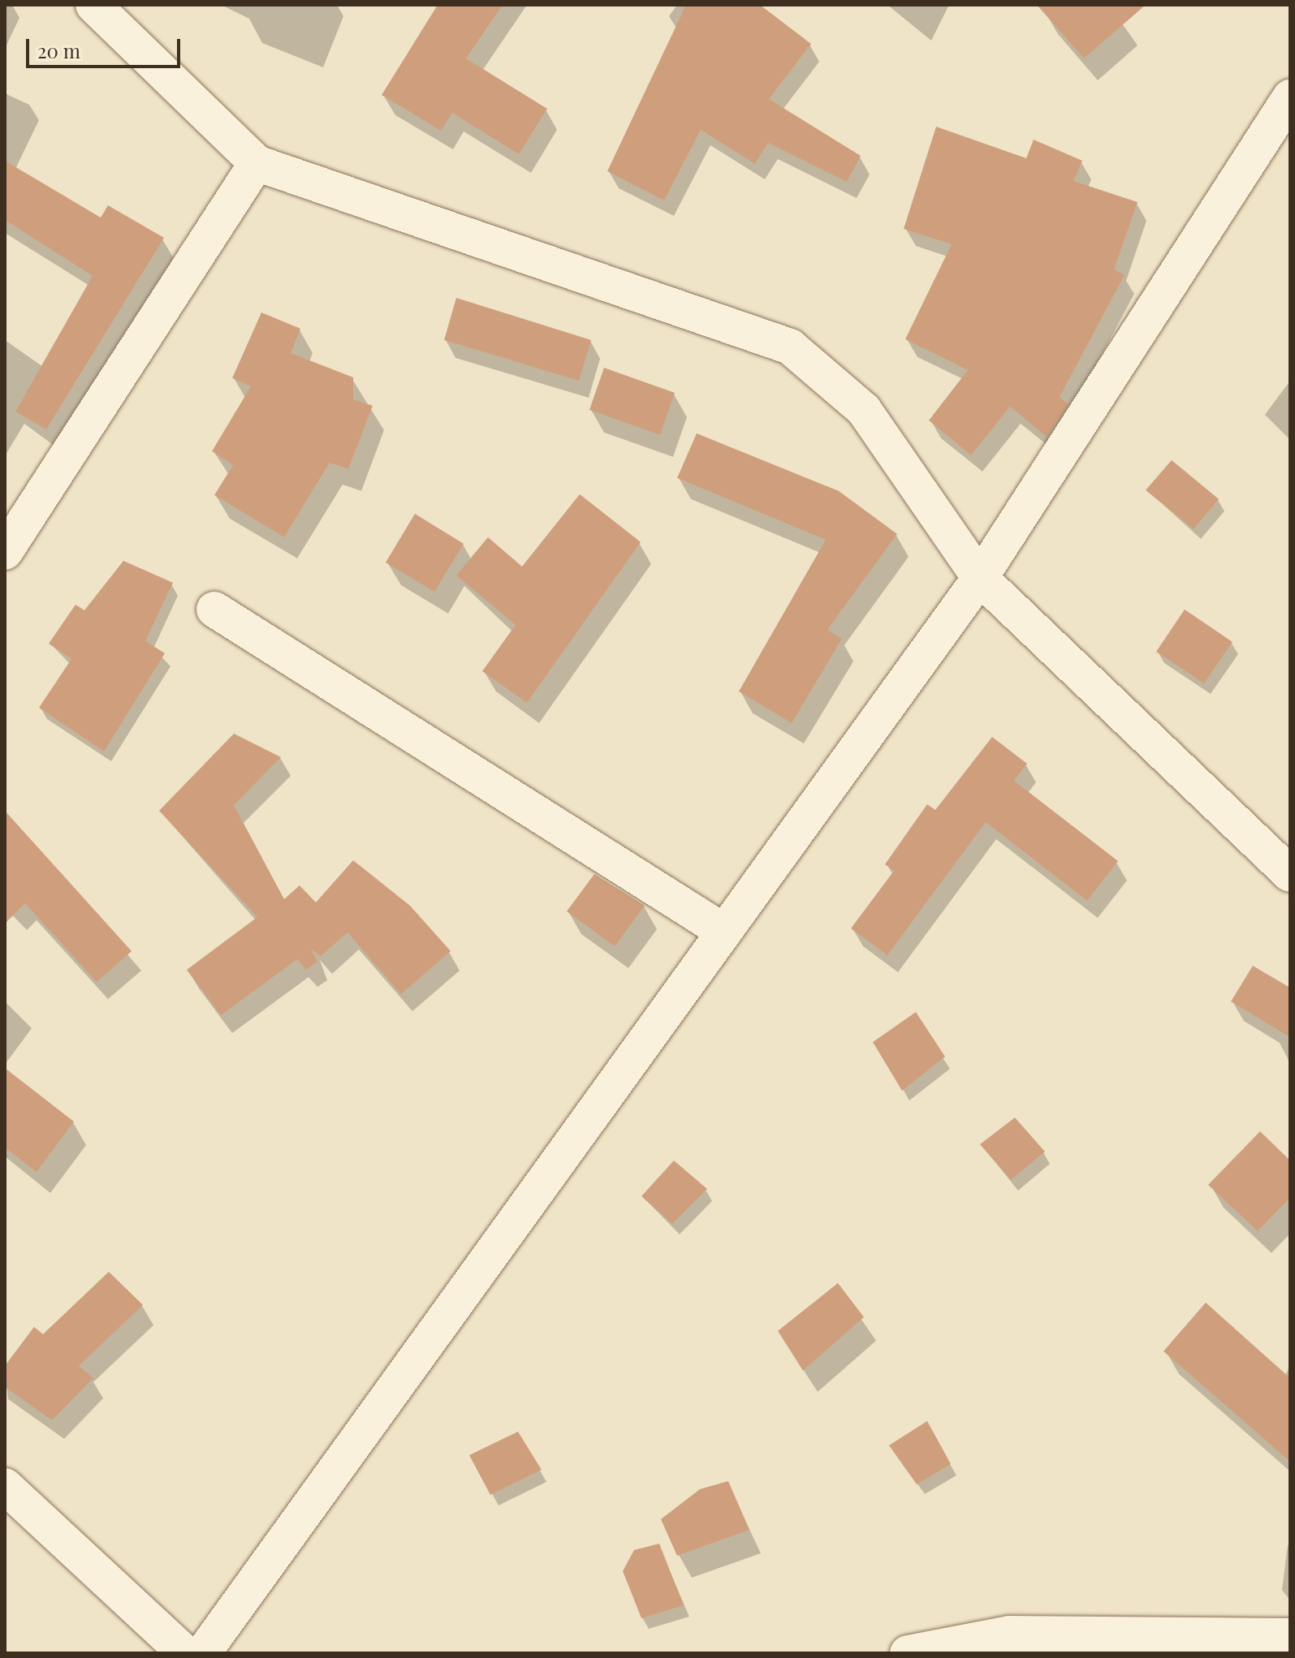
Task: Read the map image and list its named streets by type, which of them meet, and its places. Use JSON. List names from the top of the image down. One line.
{"scale_bar":"20 m"}
